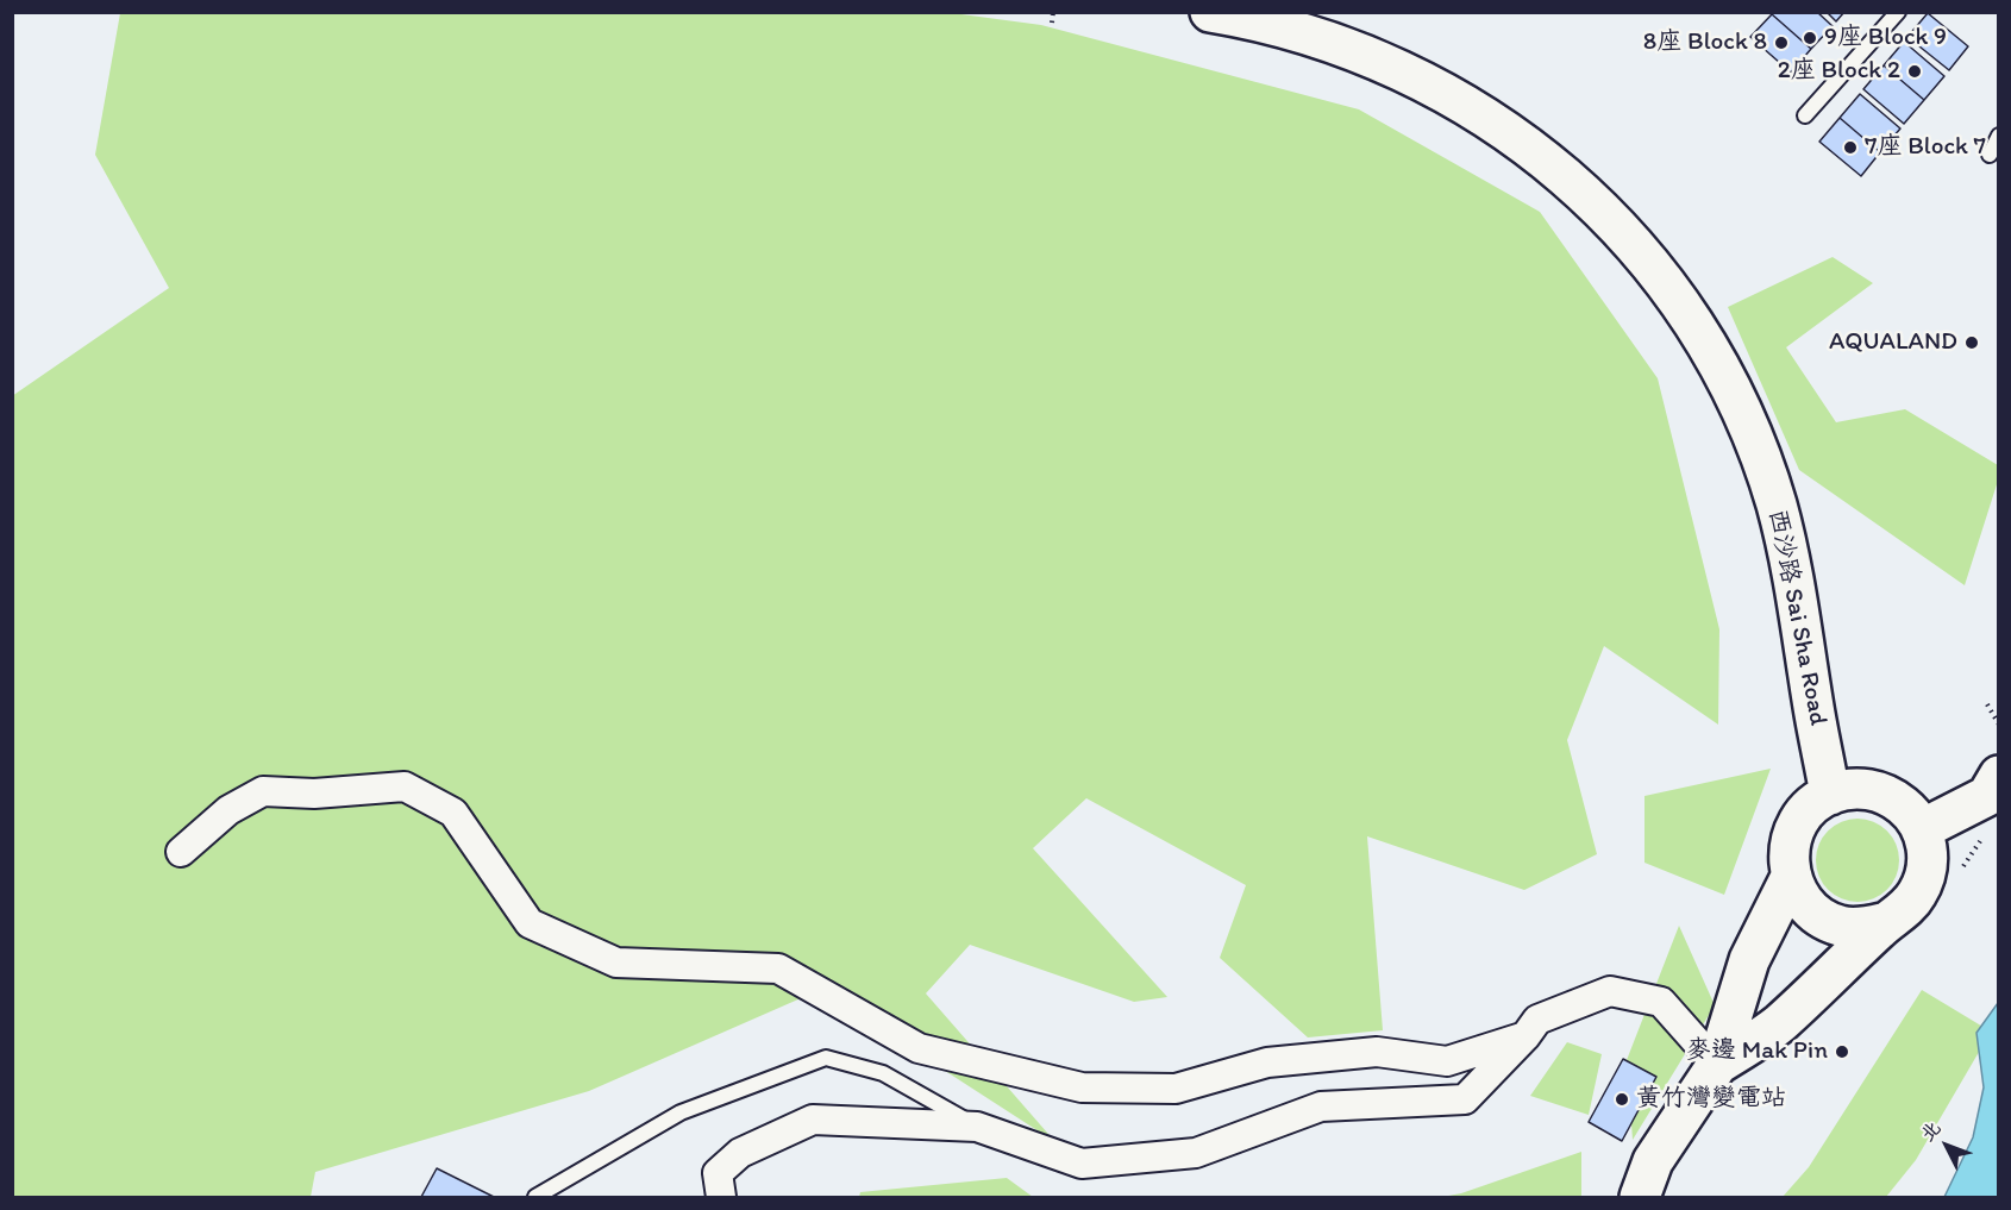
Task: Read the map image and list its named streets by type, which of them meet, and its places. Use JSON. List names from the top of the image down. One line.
{"streets":{"main road":["西沙路 Sai Sha Road"]},"places":["9座 Block 9","8座 Block 8","2座 Block 2","7座 Block 7","AQUALAND","麥邊 Mak Pin","黃竹灣變電站"],"north":"top left"}
